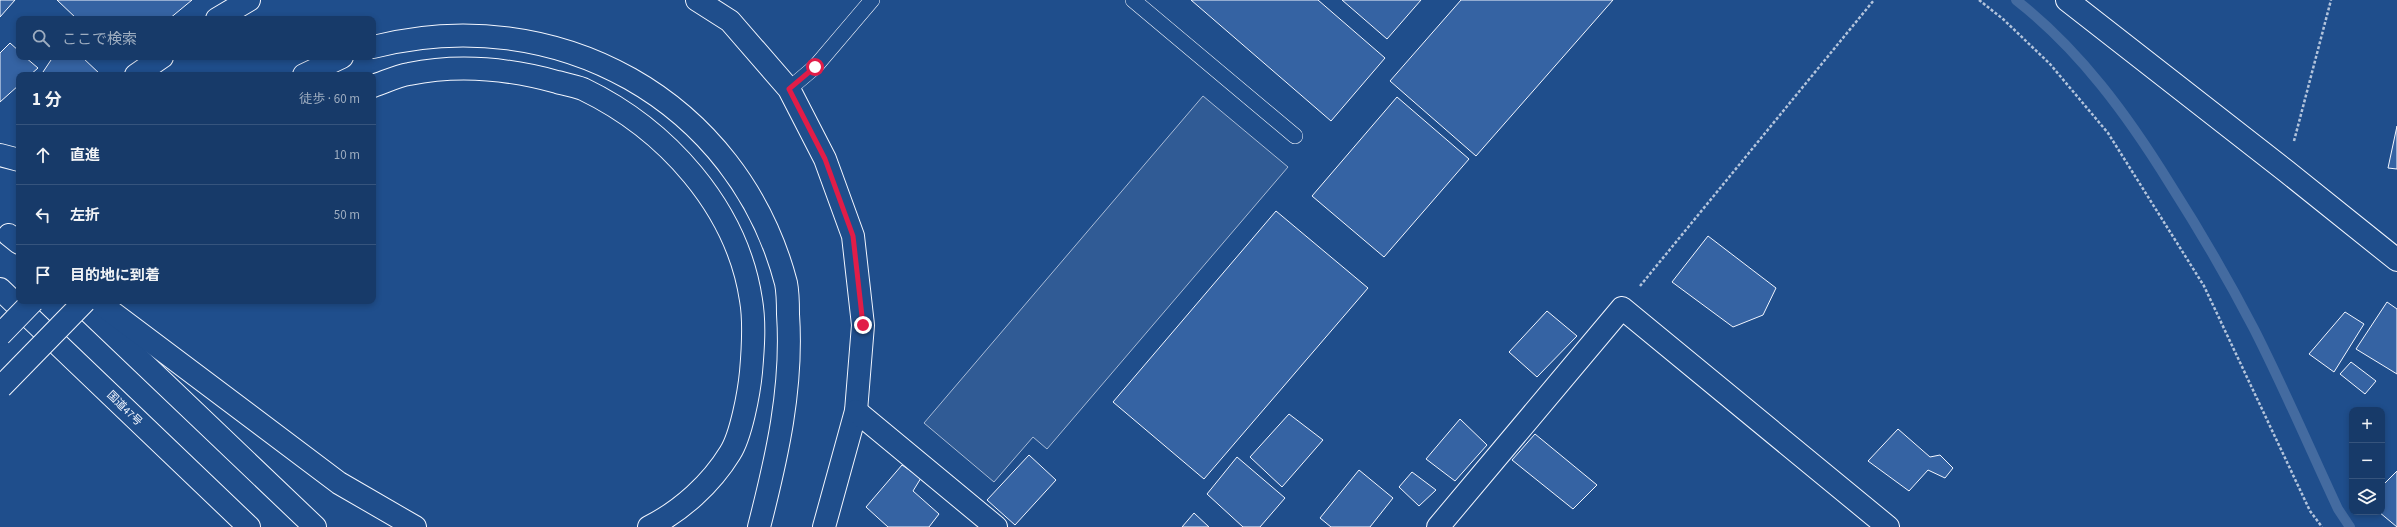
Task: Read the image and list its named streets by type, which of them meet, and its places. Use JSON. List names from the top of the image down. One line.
{"streets":{"main road":["国道47号"]},"page":{"search":"ここで検索","heading":["1 分","徒歩 · 60 m"],"list":[["直進","10 m"],["左折","50 m"],"目的地に到着"],"map_buttons":["+","−"]}}
